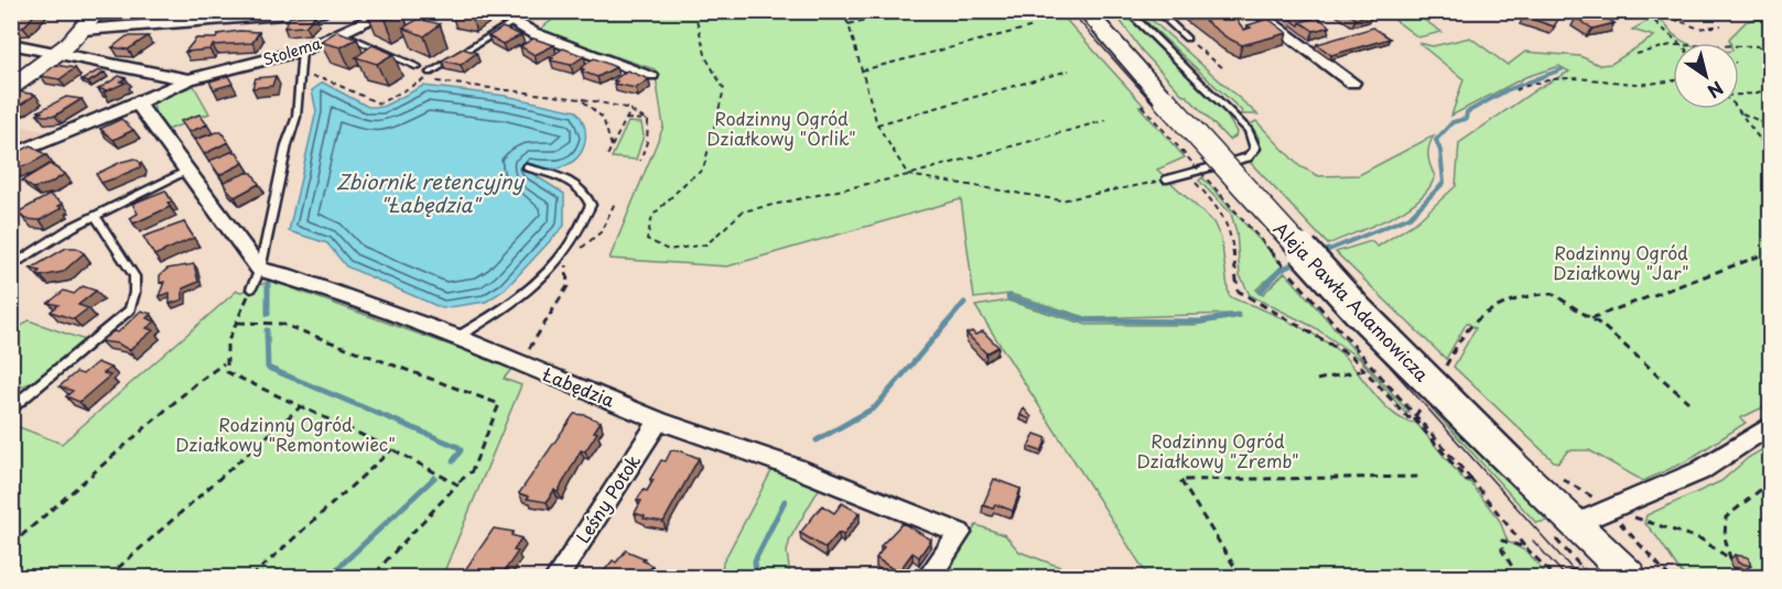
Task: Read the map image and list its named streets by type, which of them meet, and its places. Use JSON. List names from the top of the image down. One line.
{"streets":{"main road":["Aleja Pawła Adamowicza"],"street":["Stolema","Łabędzia","Leśny Potok"]},"crossings":[["Łabędzia","Leśny Potok"]],"water":["Zbiornik retencyjny \"Łabędzia\""],"parks":["Rodzinny Ogród Działkowy \"Orlik\"","Rodzinny Ogród Działkowy \"Jar\"","Rodzinny Ogród Działkowy \"Remontowiec\"","Rodzinny Ogród Działkowy \"Zremb\""],"north":"bottom right"}
